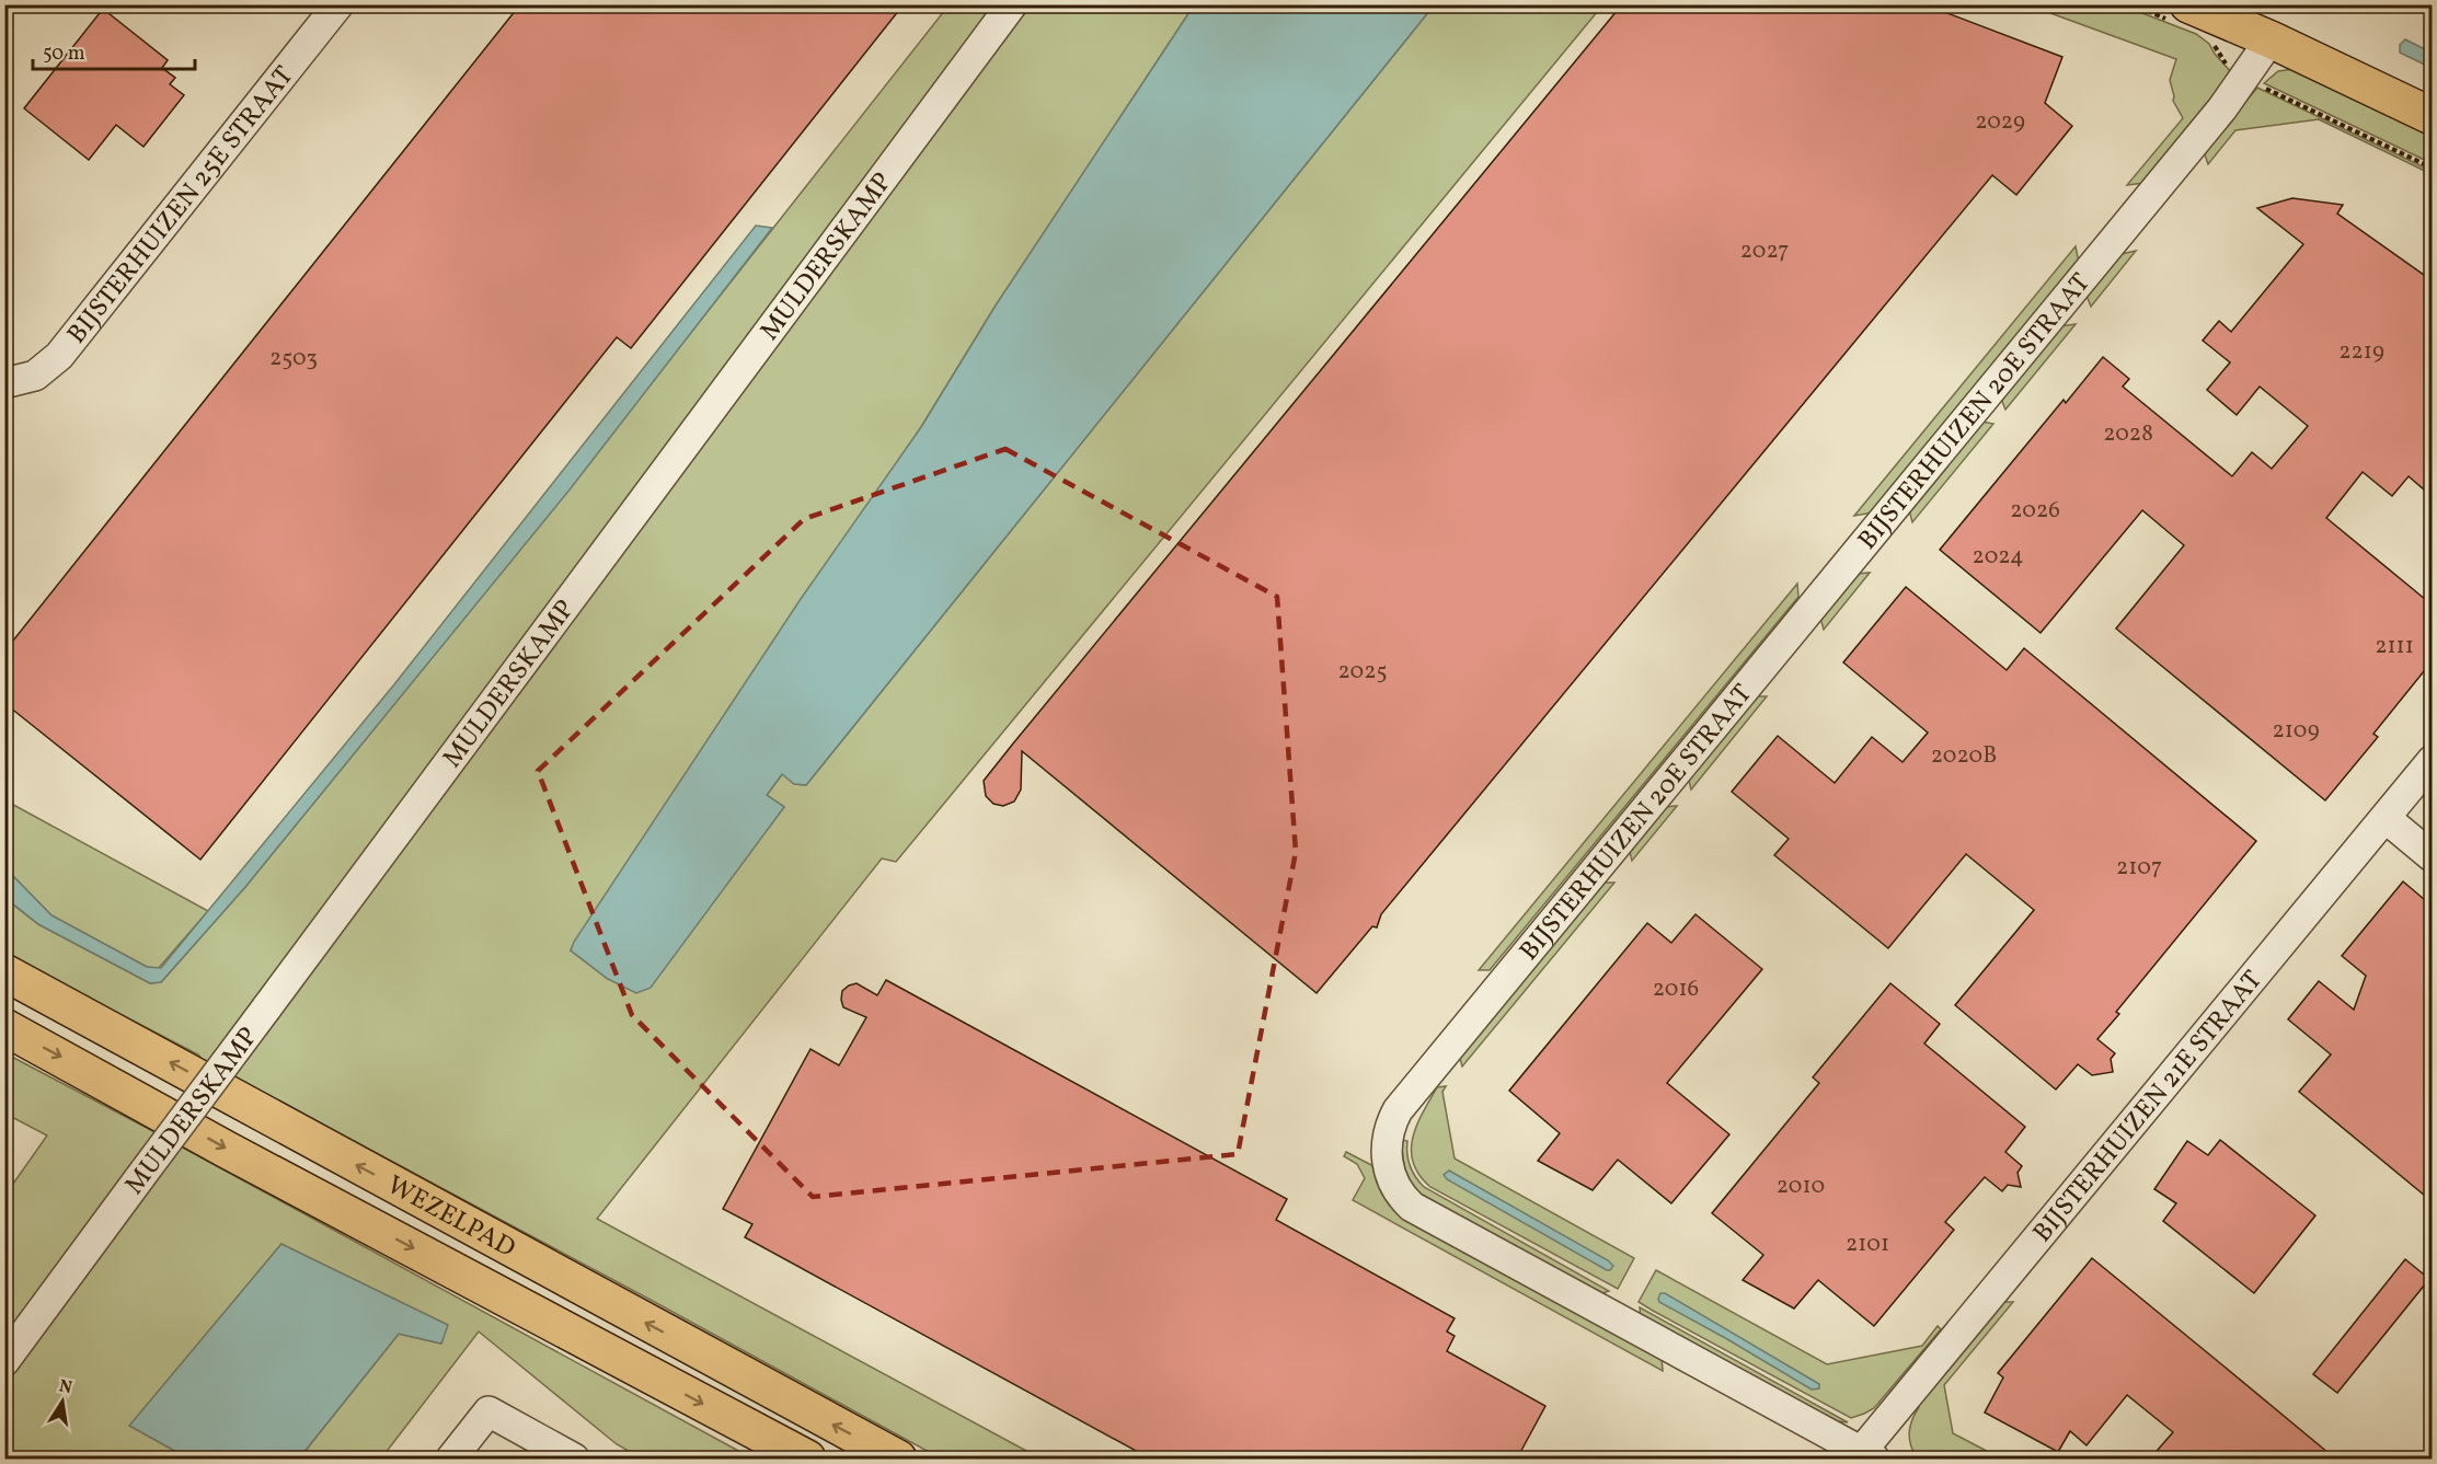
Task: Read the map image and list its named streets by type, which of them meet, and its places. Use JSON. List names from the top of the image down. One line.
{"streets":{"main road":["WEZELPAD"],"street":["BIJSTERHUIZEN 25E STRAAT","MULDERSKAMP","BIJSTERHUIZEN 20E STRAAT","BIJSTERHUIZEN 21E STRAAT"]},"crossings":[["BIJSTERHUIZEN 20E STRAAT","BIJSTERHUIZEN 21E STRAAT"]],"house_numbers":["2029","2027","2219","2503","2028","2026","2024","2111","2025","2109","2020B","2107","2016","2010","2101"],"scale_bar":"50 m","north":"top"}
